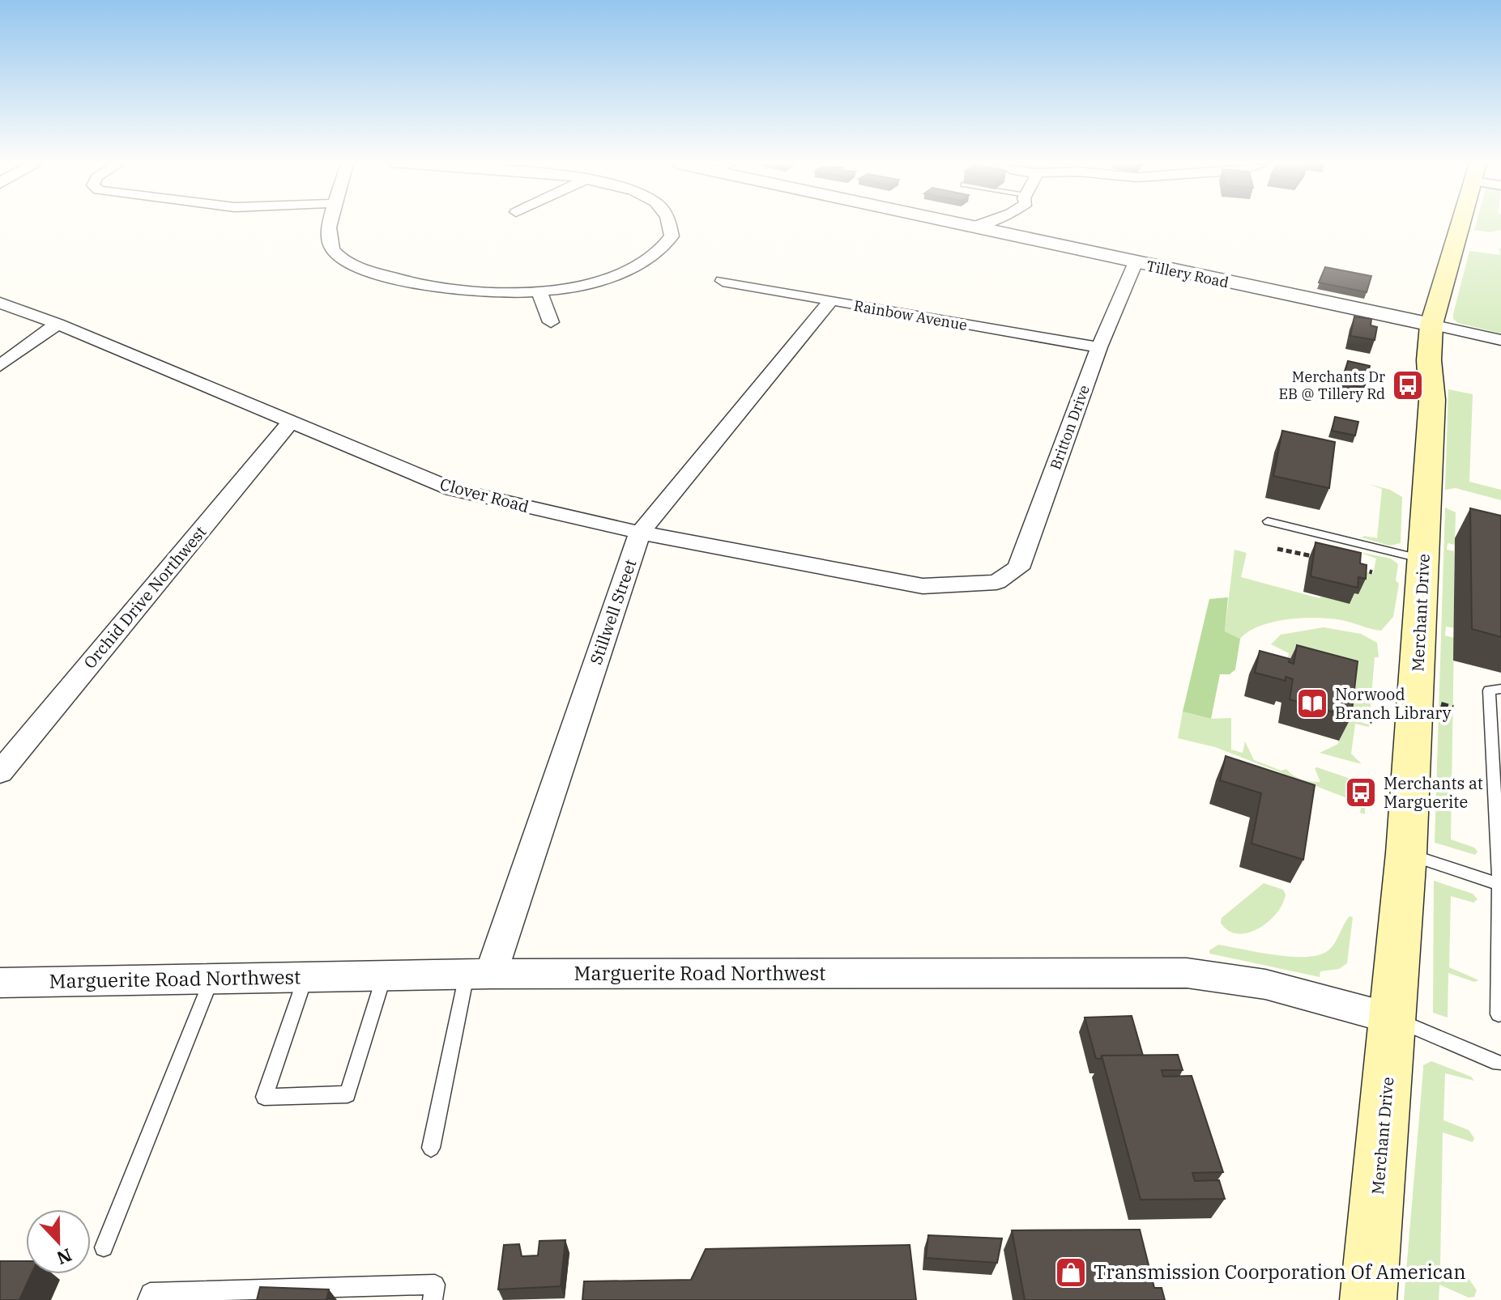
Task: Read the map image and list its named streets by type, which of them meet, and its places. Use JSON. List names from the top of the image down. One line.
{"streets":{"main road":["Merchant Drive"],"street":["Tillery Road","Rainbow Avenue","Britton Drive","Clover Road","Orchid Drive Northwest","Stillwell Street","Marguerite Road Northwest"]},"crossings":[["Tillery Road","Britton Drive"],["Tillery Road","Merchant Drive"],["Rainbow Avenue","Britton Drive"],["Rainbow Avenue","Stillwell Street"],["Britton Drive","Clover Road"],["Clover Road","Orchid Drive Northwest"],["Clover Road","Stillwell Street"],["Stillwell Street","Marguerite Road Northwest"],["Merchant Drive","Marguerite Road Northwest"]],"places":{"bus stop":["Merchants Dr EB @ Tillery Rd","Merchants at Marguerite"],"library":["Norwood Branch Library"],"shop":["Transmission Coorporation Of American"]},"north":"bottom"}
